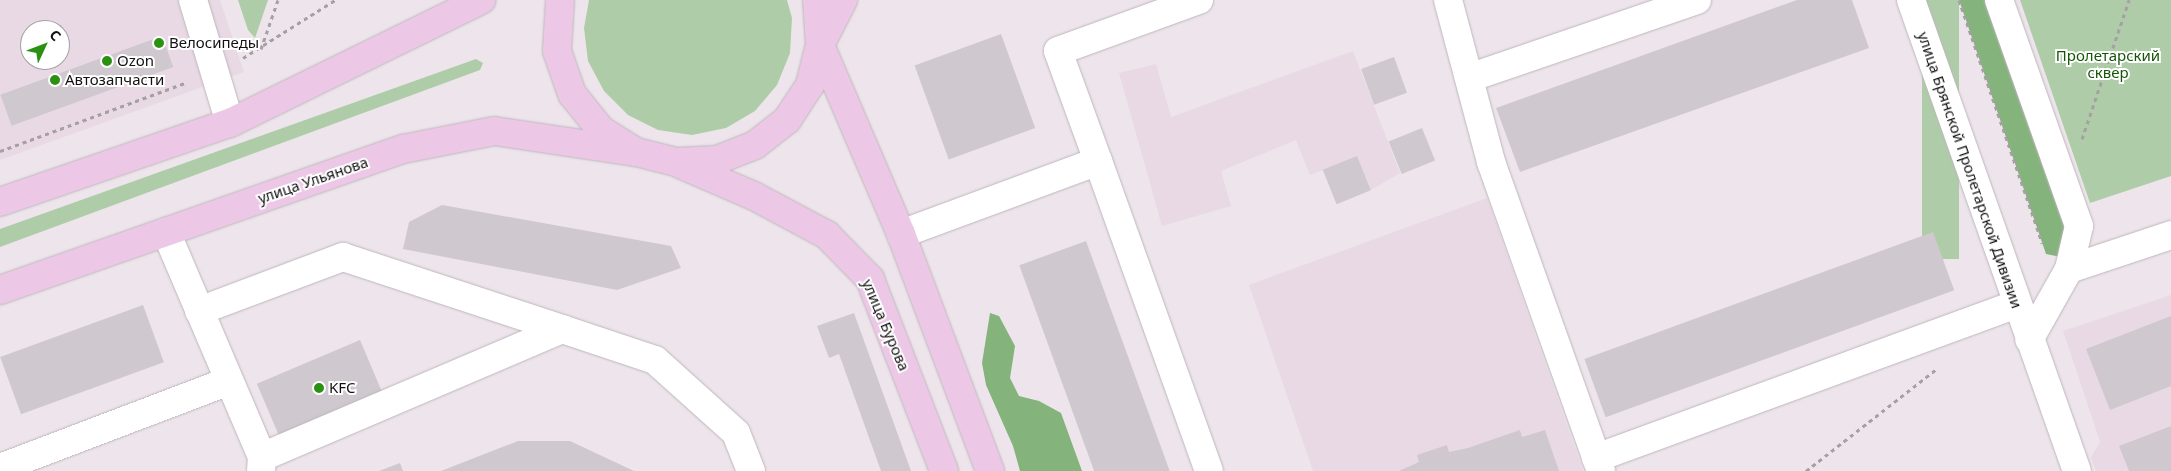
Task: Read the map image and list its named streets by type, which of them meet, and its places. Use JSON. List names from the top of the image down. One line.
{"streets":{"main road":["улица Ульянова","улица Бурова"],"street":["улица Брянской Пролетарской Дивизии"]},"parks":["Пролетарский сквер"],"places":["Велосипеды","Ozon","Автозапчасти","KFC"],"north":"top right"}
